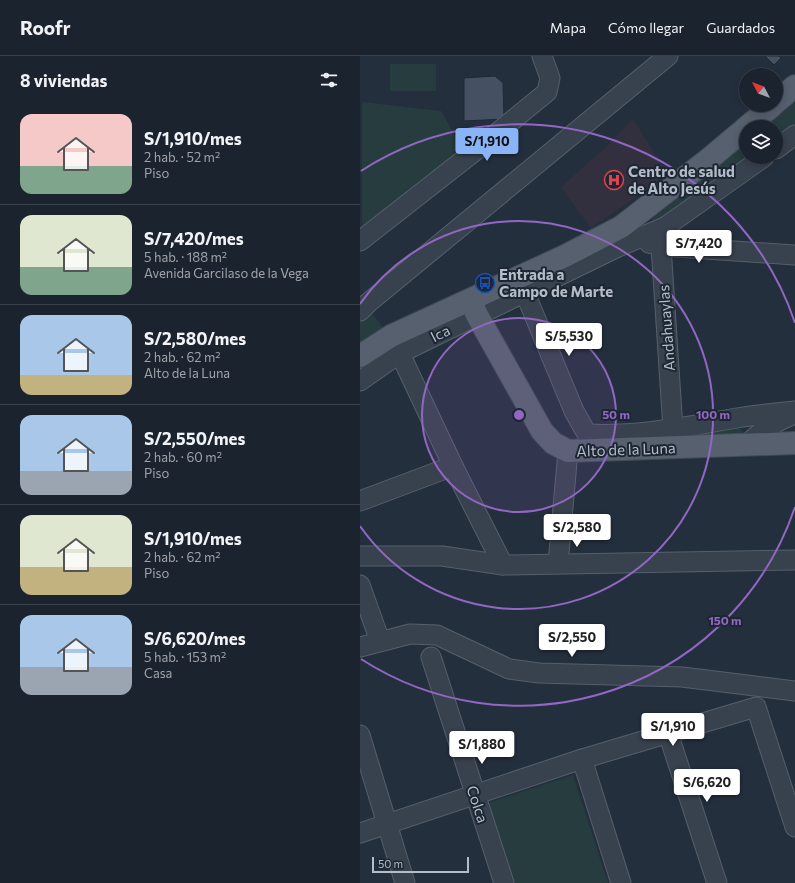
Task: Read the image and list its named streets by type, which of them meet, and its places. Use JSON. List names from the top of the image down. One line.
{"streets":{"main road":["Alto de la Luna"],"street":["Andahuaylas","Colca"]},"places":{"hospital":["Centro de salud de Alto Jesús"],"bus stop":["Entrada a Campo de Marte"]},"scale_bar":"50 m","north":"top left","page":{"header":"Roofr","nav":["Mapa","Cómo llegar","Guardados"],"heading":"8 viviendas","list":[{"name":"S/1,910/mes","note":"2 hab. · 52 m² · Piso"},{"name":"S/7,420/mes","note":"5 hab. · 188 m² · Avenida Garcilaso de la Vega"},{"name":"S/2,580/mes","note":"2 hab. · 62 m² · Alto de la Luna"},{"name":"S/2,550/mes","note":"2 hab. · 60 m² · Piso"},{"name":"S/1,910/mes","note":"2 hab. · 62 m² · Piso"},{"name":"S/6,620/mes","note":"5 hab. · 153 m² · Casa"}],"price":["S/1,910","S/7,420","S/5,530","S/2,580","S/2,550","S/1,910","S/1,880","S/6,620"],"scale":"50 m"},"rings":["50 m","100 m","150 m"]}
